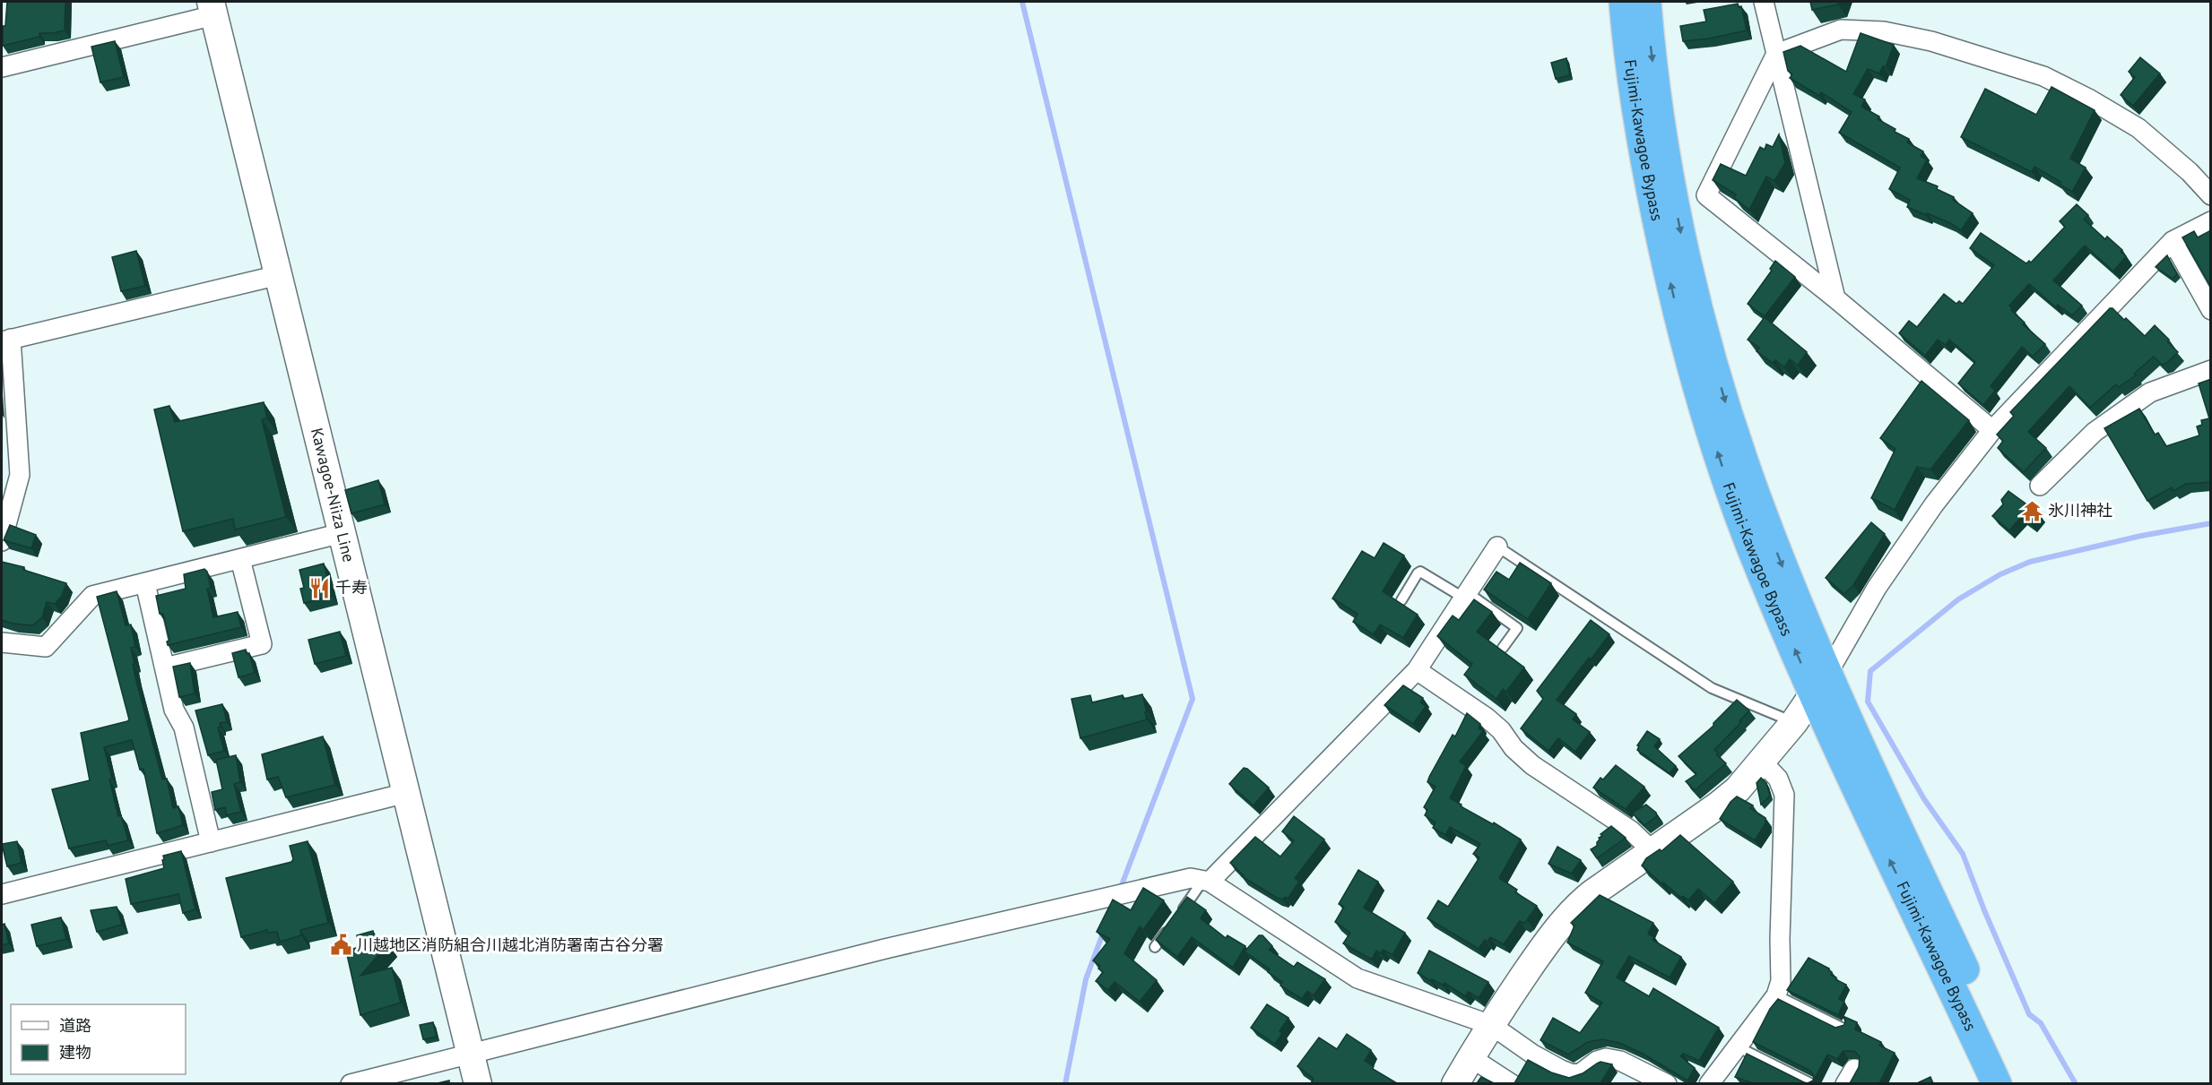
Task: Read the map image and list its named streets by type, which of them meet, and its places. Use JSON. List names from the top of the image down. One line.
{"streets":{"highway":["Fujimi-Kawagoe Bypass"],"main road":["Kawagoe-Niiza Line"]},"places":{"temple":["氷川神社"],"restaurant":["千寿"],"public building":["川越地区消防組合川越北消防署南古谷分署"]},"legend":["道路","建物"]}
